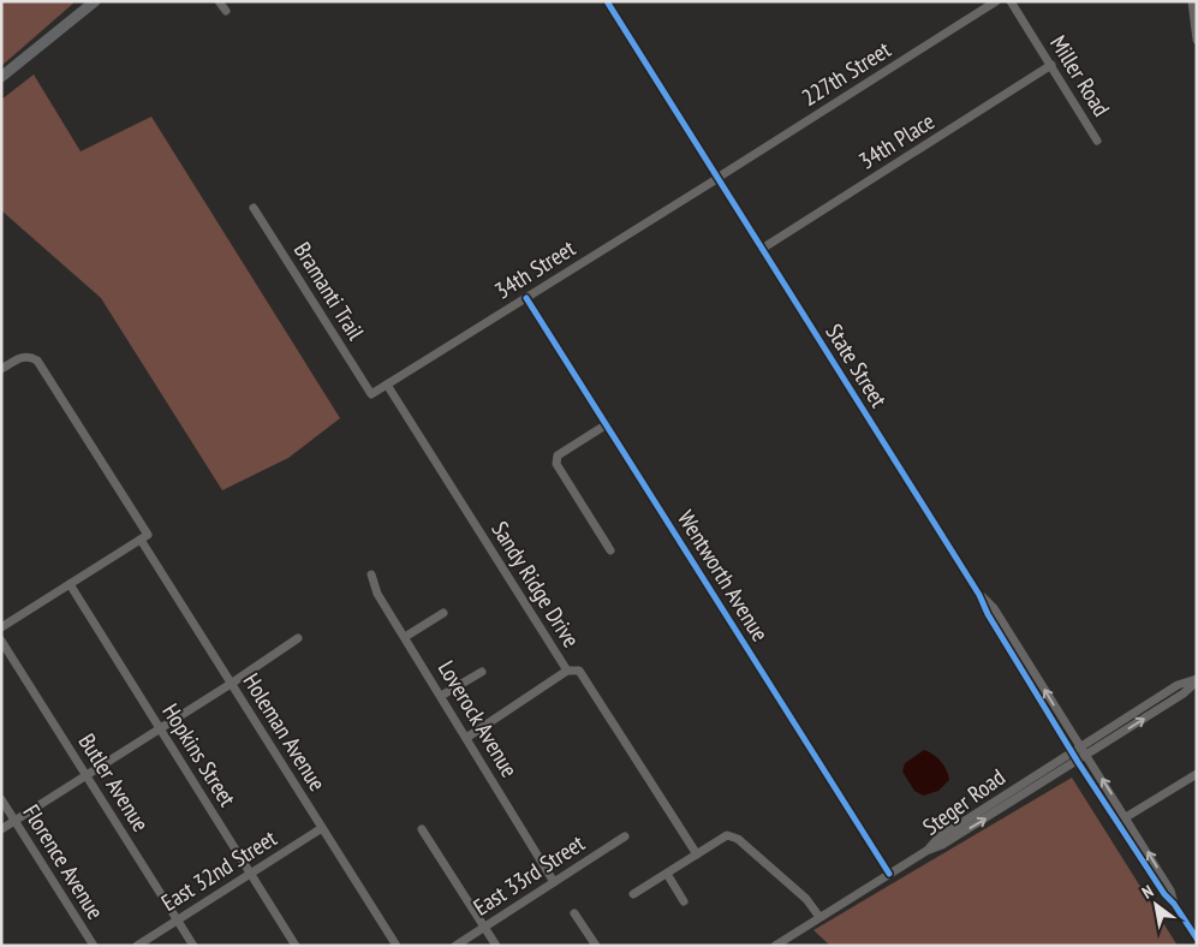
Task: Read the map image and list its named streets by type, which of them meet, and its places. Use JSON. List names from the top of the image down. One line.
{"streets":{"street":["227th Street","Miller Road","34th Place","34th Street","Bramanti Trail","State Street","Wentworth Avenue","Sandy Ridge Drive","Loverock Avenue","Holeman Avenue","Hopkins Street","Butler Avenue","Steger Road","Florence Avenue","East 32nd Street","East 33rd Street"]},"crossings":[["227th Street","34th Street"],["227th Street","State Street"],["Miller Road","34th Place"],["34th Place","State Street"],["34th Street","Bramanti Trail"],["34th Street","State Street"],["34th Street","Wentworth Avenue"],["34th Street","Sandy Ridge Drive"],["State Street","Steger Road"],["Loverock Avenue","East 33rd Street"],["Holeman Avenue","East 32nd Street"],["Hopkins Street","East 32nd Street"],["Butler Avenue","East 32nd Street"]],"north":"top left"}
